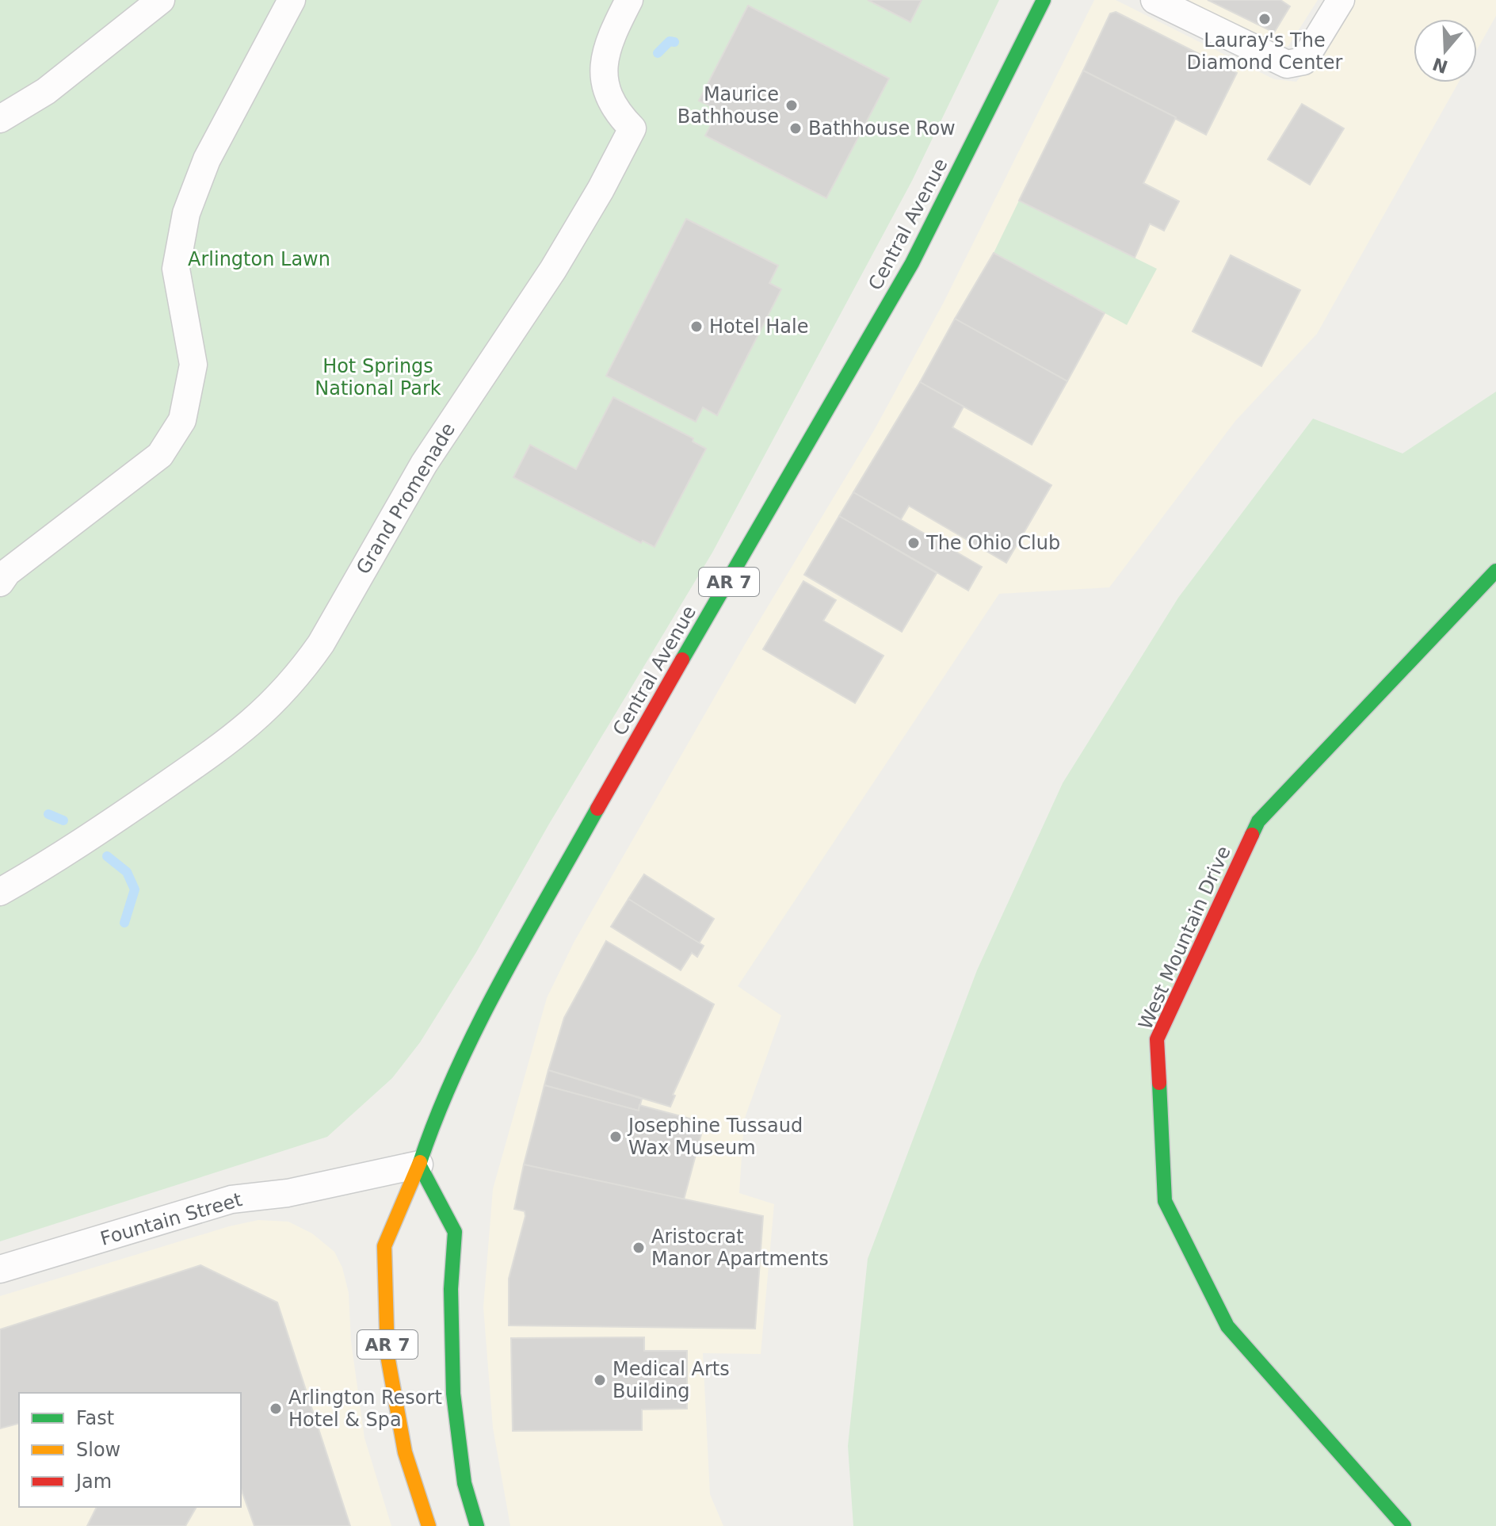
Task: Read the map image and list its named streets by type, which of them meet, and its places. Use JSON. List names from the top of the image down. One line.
{"streets":{"main road":["Central Avenue","AR 7","West Mountain Drive"],"street":["Grand Promenade","Fountain Street"]},"crossings":[["Central Avenue","Fountain Street"]],"parks":["Arlington Lawn","Hot Springs National Park"],"places":["Lauray's The Diamond Center","Maurice Bathhouse","Bathhouse Row","Hotel Hale","The Ohio Club","Josephine Tussaud Wax Museum","Aristocrat Manor Apartments","Medical Arts Building","Arlington Resort Hotel & Spa"],"legend":["Fast","Slow","Jam"],"north":"bottom"}
